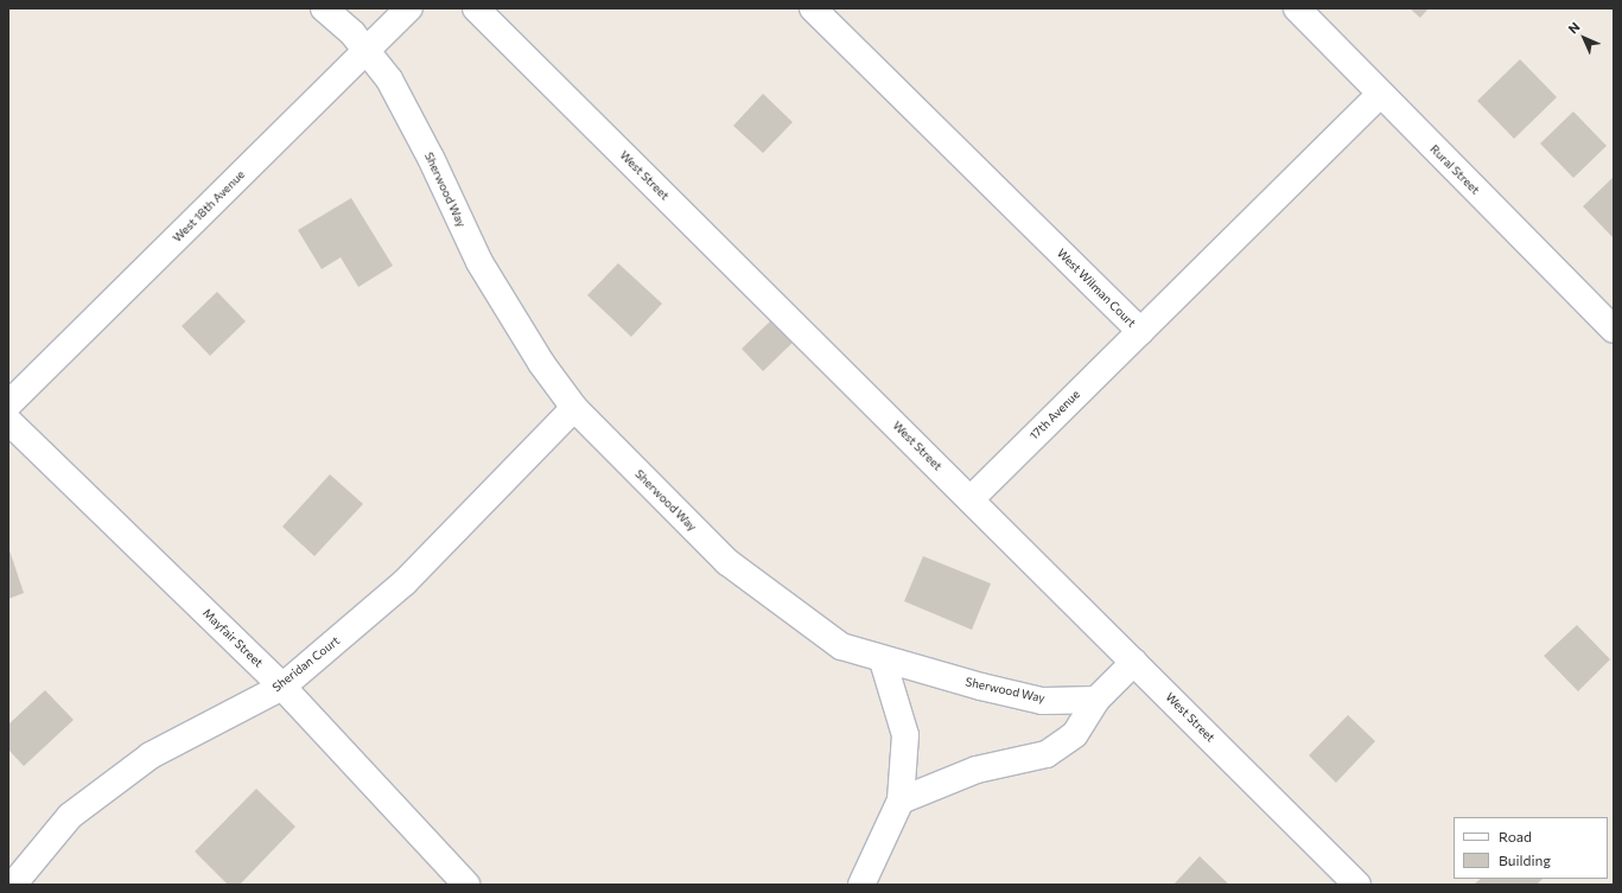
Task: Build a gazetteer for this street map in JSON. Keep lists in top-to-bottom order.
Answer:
{
  "streets": {
    "street": [
      "Rural Street",
      "West Street",
      "Sherwood Way",
      "West 18th Avenue",
      "West Wilman Court",
      "17th Avenue",
      "Mayfair Street",
      "Sheridan Court"
    ]
  },
  "crossings": [
    ["Rural Street", "West Wilman Court"],
    ["West Street", "17th Avenue"],
    ["Sherwood Way", "West 18th Avenue"],
    ["Sherwood Way", "Sheridan Court"],
    ["West Wilman Court", "17th Avenue"],
    ["Mayfair Street", "Sheridan Court"]
  ],
  "legend": ["Road", "Building"],
  "north": "top left"
}
